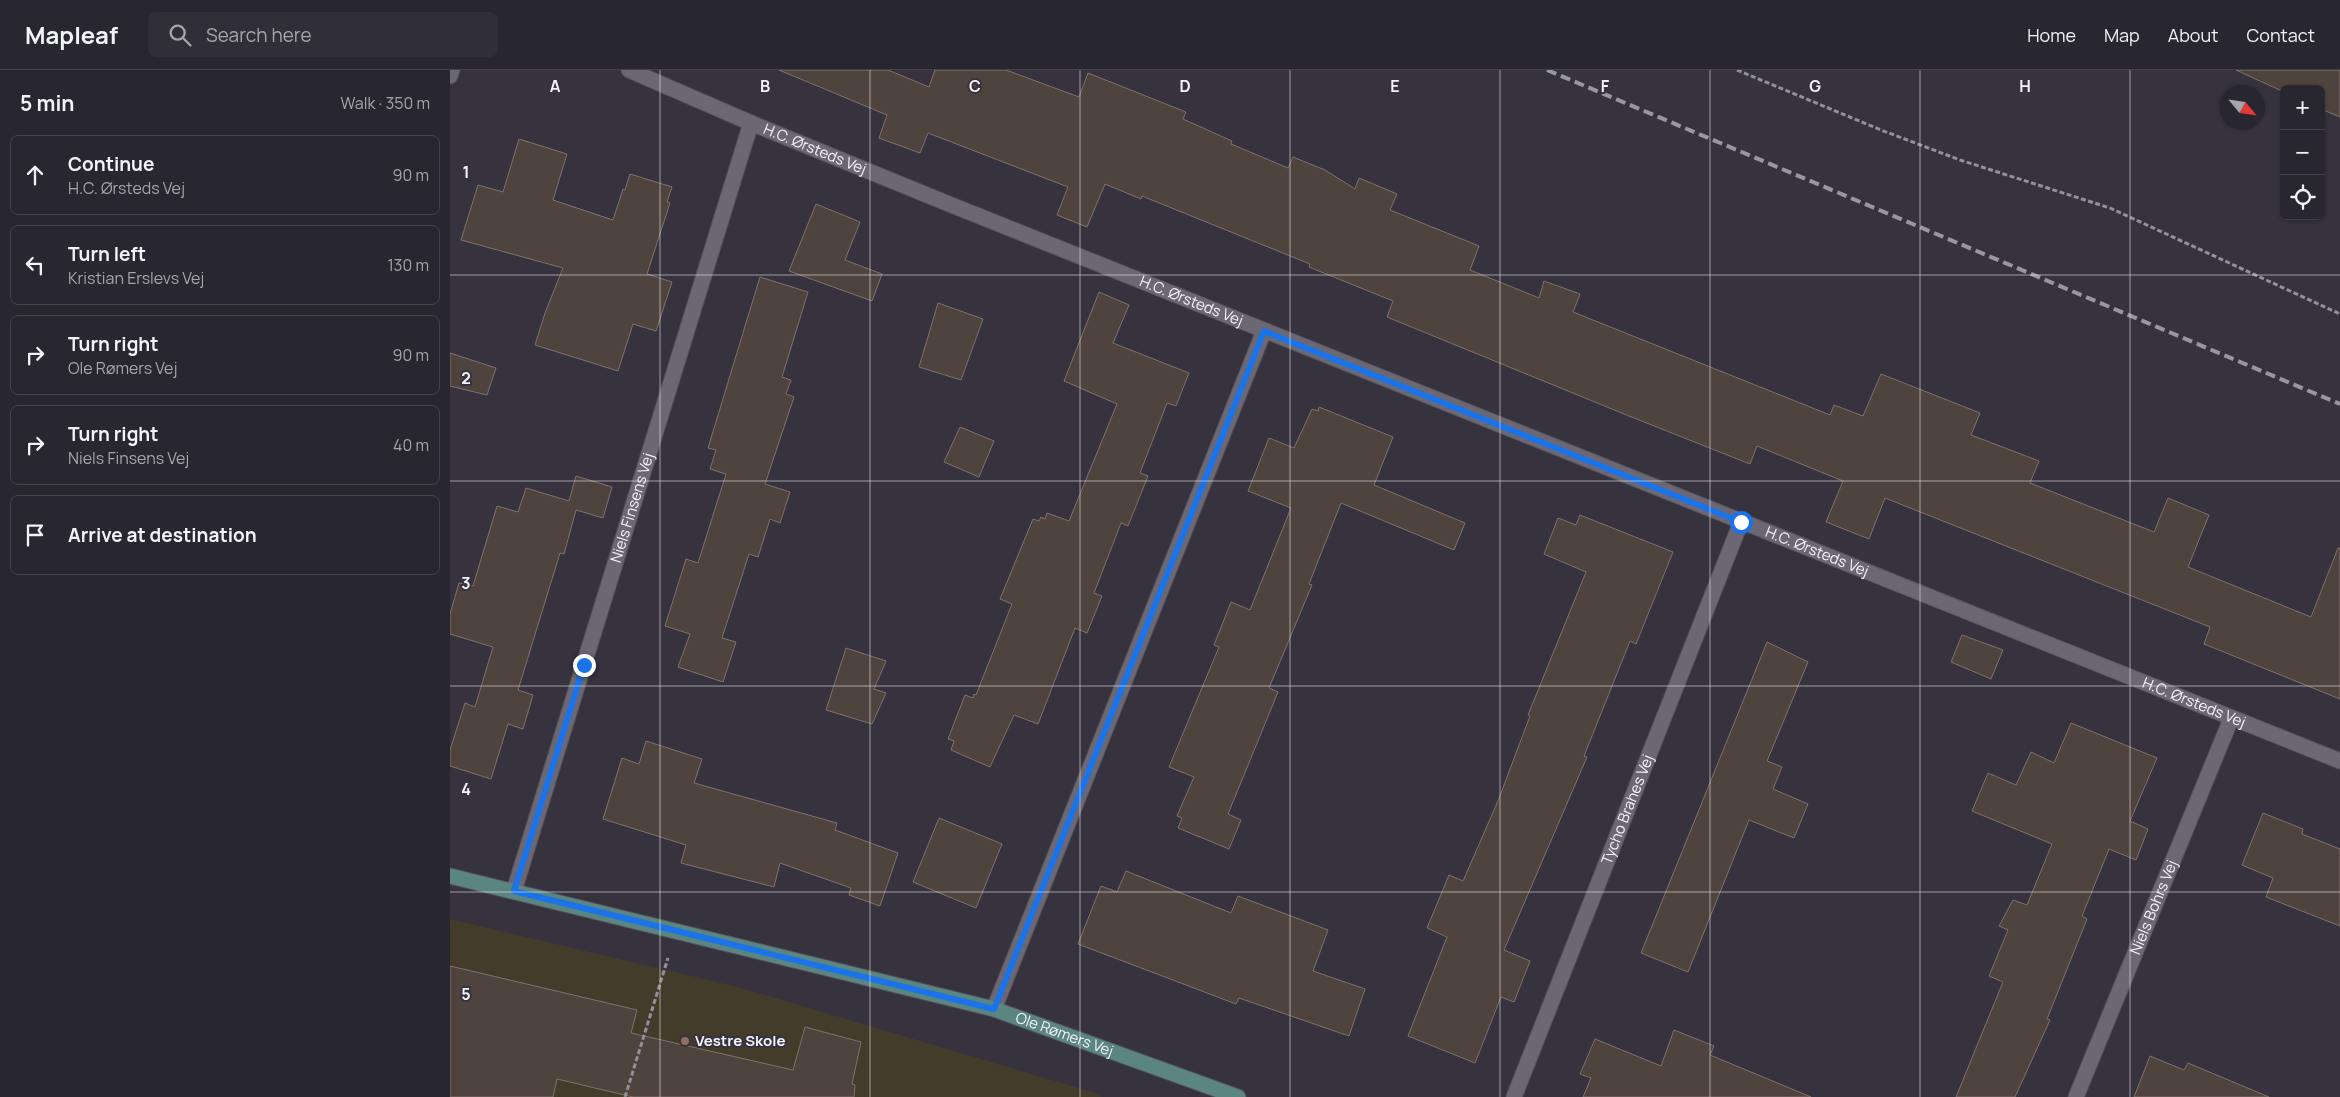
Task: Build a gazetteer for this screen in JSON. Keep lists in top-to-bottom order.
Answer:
{
  "streets": {
    "street": [
      "H.C. Ørsteds Vej",
      "Niels Finsens Vej",
      "Tycho Brahes Vej",
      "Niels Bohrs Vej",
      "Ole Rømers Vej"
    ]
  },
  "crossings": [
    ["H.C. Ørsteds Vej", "Niels Finsens Vej"],
    ["H.C. Ørsteds Vej", "Tycho Brahes Vej"],
    ["H.C. Ørsteds Vej", "Niels Bohrs Vej"],
    ["Niels Finsens Vej", "Ole Rømers Vej"]
  ],
  "places": ["Vestre Skole"],
  "north": "bottom right",
  "page": {
    "header": "Mapleaf",
    "search": "Search here",
    "nav": [
      "Home",
      "Map",
      "About",
      "Contact"
    ],
    "heading": ["5 min", "Walk · 350 m"],
    "map_buttons": ["+", "−"],
    "list": [
      ["Continue", "H.C. Ørsteds Vej", "90 m"],
      ["Turn left", "Kristian Erslevs Vej", "130 m"],
      ["Turn right", "Ole Rømers Vej", "90 m"],
      ["Turn right", "Niels Finsens Vej", "40 m"],
      "Arrive at destination"
    ]
  },
  "grid": {
    "columns": [
      "A",
      "B",
      "C",
      "D",
      "E",
      "F",
      "G",
      "H"
    ],
    "rows": [
      "1",
      "2",
      "3",
      "4",
      "5"
    ]
  }
}
